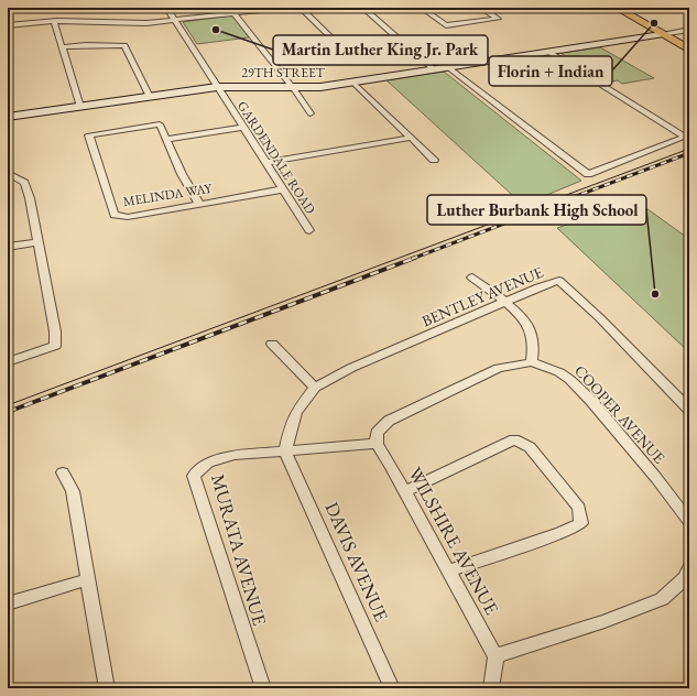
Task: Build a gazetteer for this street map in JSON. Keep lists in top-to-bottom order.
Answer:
{
  "streets": {
    "street": [
      "29TH STREET",
      "GARDENDALE ROAD",
      "MELINDA WAY",
      "BENTLEY AVENUE",
      "COOPER AVENUE",
      "WILSHIRE AVENUE",
      "MURATA AVENUE",
      "DAVIS AVENUE"
    ]
  },
  "crossings": [
    ["29TH STREET", "GARDENDALE ROAD"],
    ["GARDENDALE ROAD", "MELINDA WAY"],
    ["BENTLEY AVENUE", "MURATA AVENUE"],
    ["BENTLEY AVENUE", "DAVIS AVENUE"],
    ["WILSHIRE AVENUE", "MURATA AVENUE"],
    ["MURATA AVENUE", "DAVIS AVENUE"]
  ],
  "places": ["Florin + Indian", "Martin Luther King Jr. Park", "Luther Burbank High School"]
}
